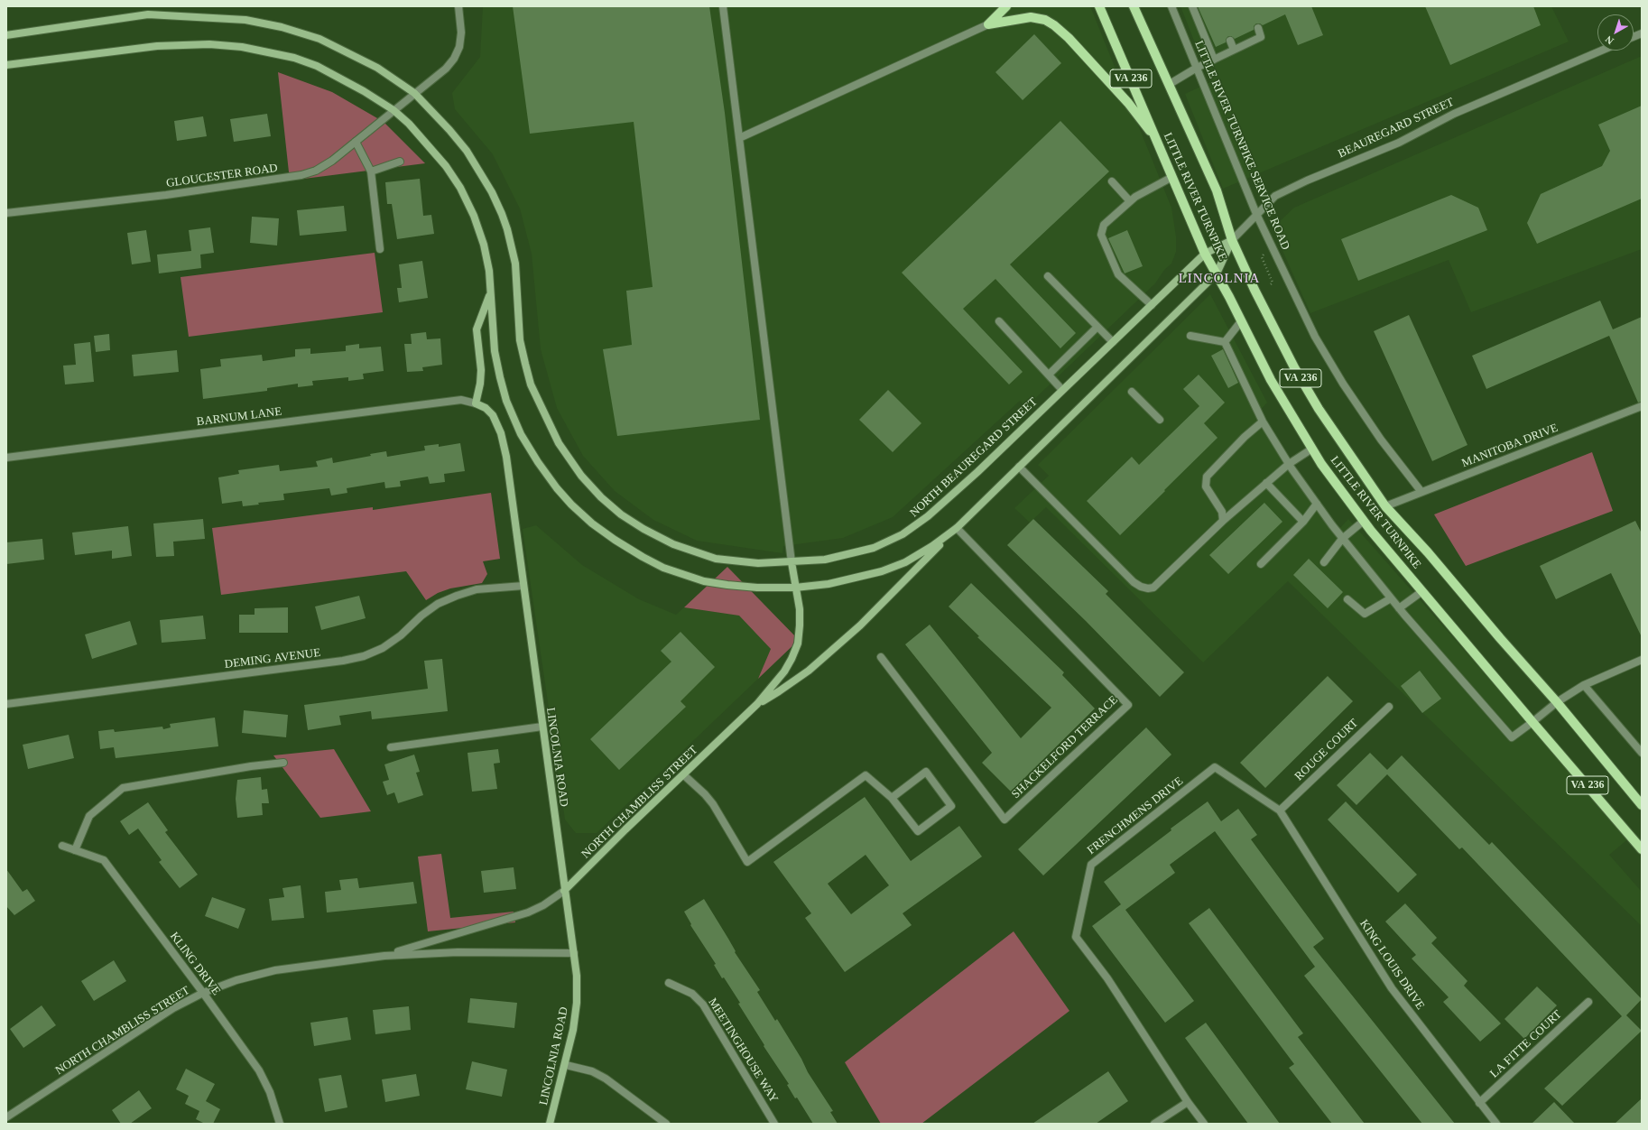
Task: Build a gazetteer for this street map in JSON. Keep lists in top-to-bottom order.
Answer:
{
  "streets": {
    "main road": [
      "VA 236",
      "BEAUREGARD STREET",
      "LITTLE RIVER TURNPIKE",
      "NORTH BEAUREGARD STREET",
      "LINCOLNIA ROAD",
      "NORTH CHAMBLISS STREET"
    ],
    "street": [
      "LITTLE RIVER TURNPIKE SERVICE ROAD",
      "GLOUCESTER ROAD",
      "BARNUM LANE",
      "MANITOBA DRIVE",
      "DEMING AVENUE",
      "SHACKELFORD TERRACE",
      "ROUGE COURT",
      "FRENCHMENS DRIVE",
      "KLING DRIVE",
      "KING LOUIS DRIVE",
      "LA FITTE COURT",
      "MEETINGHOUSE WAY"
    ]
  },
  "crossings": [
    ["BEAUREGARD STREET", "LITTLE RIVER TURNPIKE SERVICE ROAD"],
    ["BEAUREGARD STREET", "LITTLE RIVER TURNPIKE"],
    ["BEAUREGARD STREET", "NORTH BEAUREGARD STREET"],
    ["LITTLE RIVER TURNPIKE SERVICE ROAD", "MANITOBA DRIVE"],
    ["GLOUCESTER ROAD", "NORTH BEAUREGARD STREET"],
    ["LITTLE RIVER TURNPIKE", "MANITOBA DRIVE"],
    ["LITTLE RIVER TURNPIKE", "NORTH BEAUREGARD STREET"],
    ["BARNUM LANE", "LINCOLNIA ROAD"],
    ["NORTH BEAUREGARD STREET", "NORTH CHAMBLISS STREET"],
    ["DEMING AVENUE", "LINCOLNIA ROAD"],
    ["ROUGE COURT", "FRENCHMENS DRIVE"],
    ["ROUGE COURT", "KING LOUIS DRIVE"],
    ["LINCOLNIA ROAD", "NORTH CHAMBLISS STREET"],
    ["NORTH CHAMBLISS STREET", "KLING DRIVE"],
    ["FRENCHMENS DRIVE", "KING LOUIS DRIVE"],
    ["KING LOUIS DRIVE", "LA FITTE COURT"]
  ],
  "districts": ["LINCOLNIA"],
  "north": "bottom left"
}
